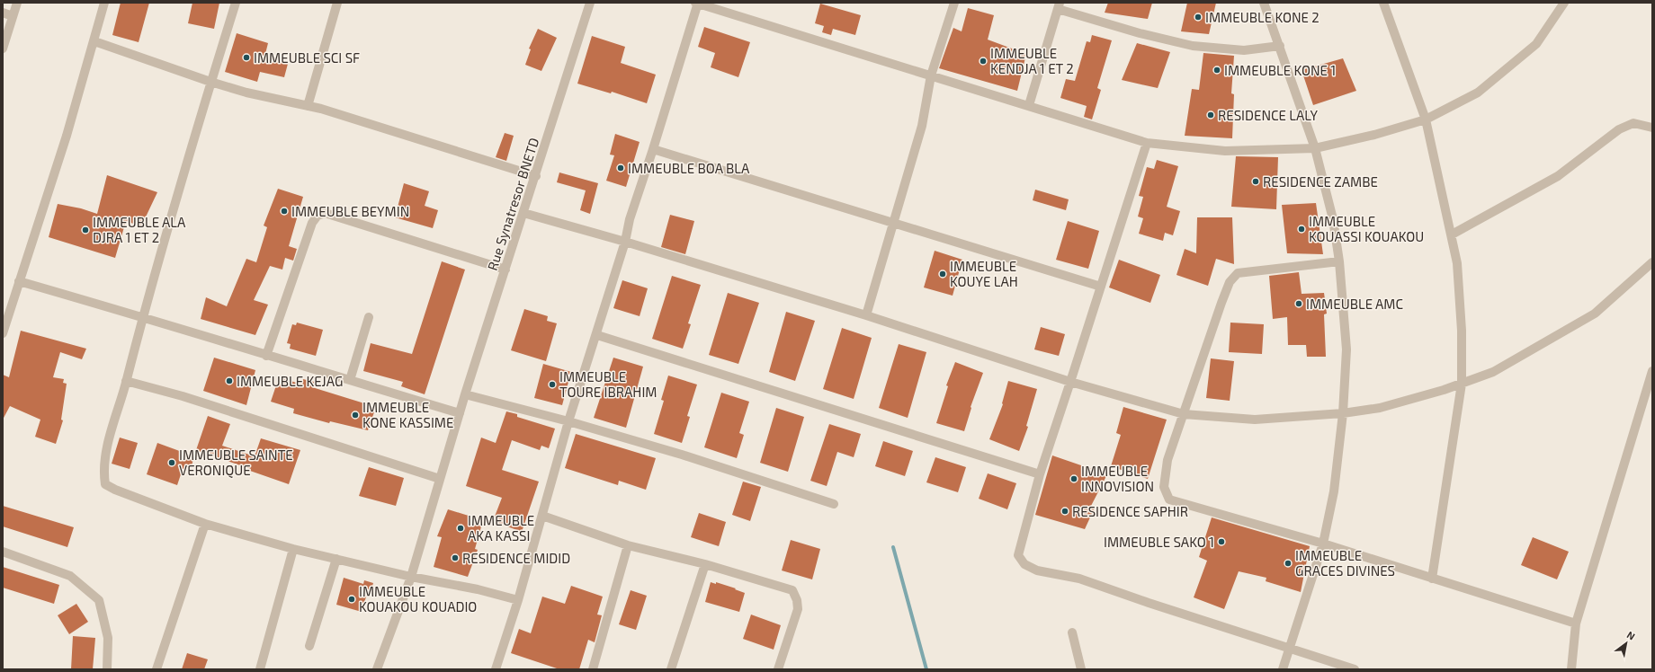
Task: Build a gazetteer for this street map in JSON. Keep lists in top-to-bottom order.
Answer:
{
  "streets": {
    "street": ["Rue Synatresor BNETD"]
  },
  "places": [
    "IMMEUBLE KONE 2",
    "IMMEUBLE SCI SF",
    "IMMEUBLE KENDJA 1 ET 2",
    "IMMEUBLE KONE 1",
    "RESIDENCE LALY",
    "IMMEUBLE BOA BLA",
    "RESIDENCE ZAMBE",
    "IMMEUBLE BEYMIN",
    "IMMEUBLE KOUASSI KOUAKOU",
    "IMMEUBLE ALA DJRA 1 ET 2",
    "IMMEUBLE KOUYE LAH",
    "IMMEUBLE AMC",
    "IMMEUBLE KEJAG",
    "IMMEUBLE TOURE IBRAHIM",
    "IMMEUBLE KONE KASSIME",
    "IMMEUBLE SAINTE VERONIQUE",
    "IMMEUBLE INNOVISION",
    "RESIDENCE SAPHIR",
    "IMMEUBLE AKA KASSI",
    "IMMEUBLE SAKO 1",
    "RESIDENCE MIDID",
    "IMMEUBLE GRACES DIVINES",
    "IMMEUBLE KOUAKOU KOUADIO"
  ],
  "north": "top right"
}
